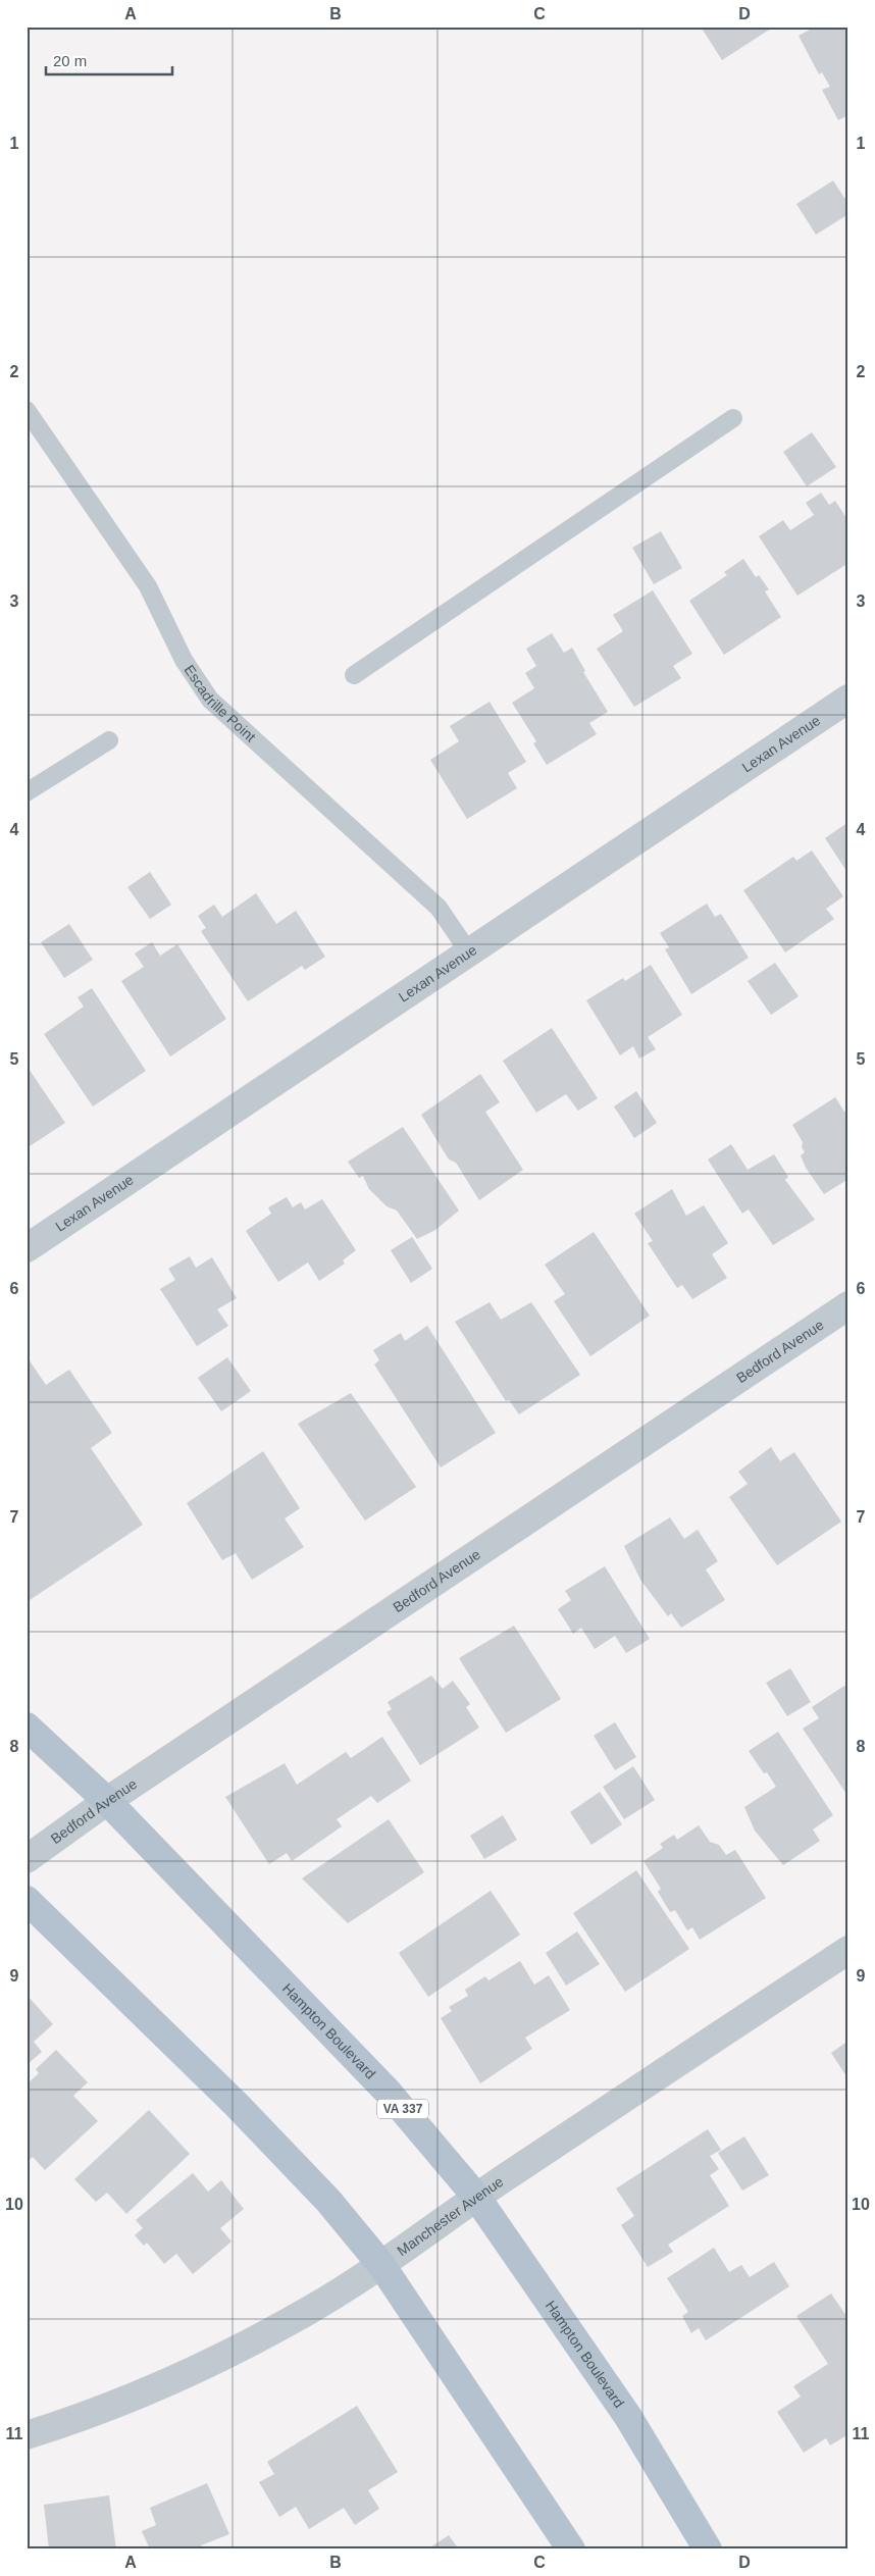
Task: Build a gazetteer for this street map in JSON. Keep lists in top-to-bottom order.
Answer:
{
  "streets": {
    "main road": ["Hampton Boulevard", "VA 337"],
    "street": ["Lexan Avenue", "Bedford Avenue", "Manchester Avenue"],
    "lane": ["Escadrille Point"]
  },
  "crossings": [
    ["Escadrille Point", "Lexan Avenue"],
    ["Bedford Avenue", "Hampton Boulevard"],
    ["Hampton Boulevard", "Manchester Avenue"]
  ],
  "scale_bar": "20 m",
  "grid": {
    "columns": [
      "A",
      "B",
      "C",
      "D"
    ],
    "rows": [
      "1",
      "2",
      "3",
      "4",
      "5",
      "6",
      "7",
      "8",
      "9",
      "10",
      "11"
    ]
  }
}
